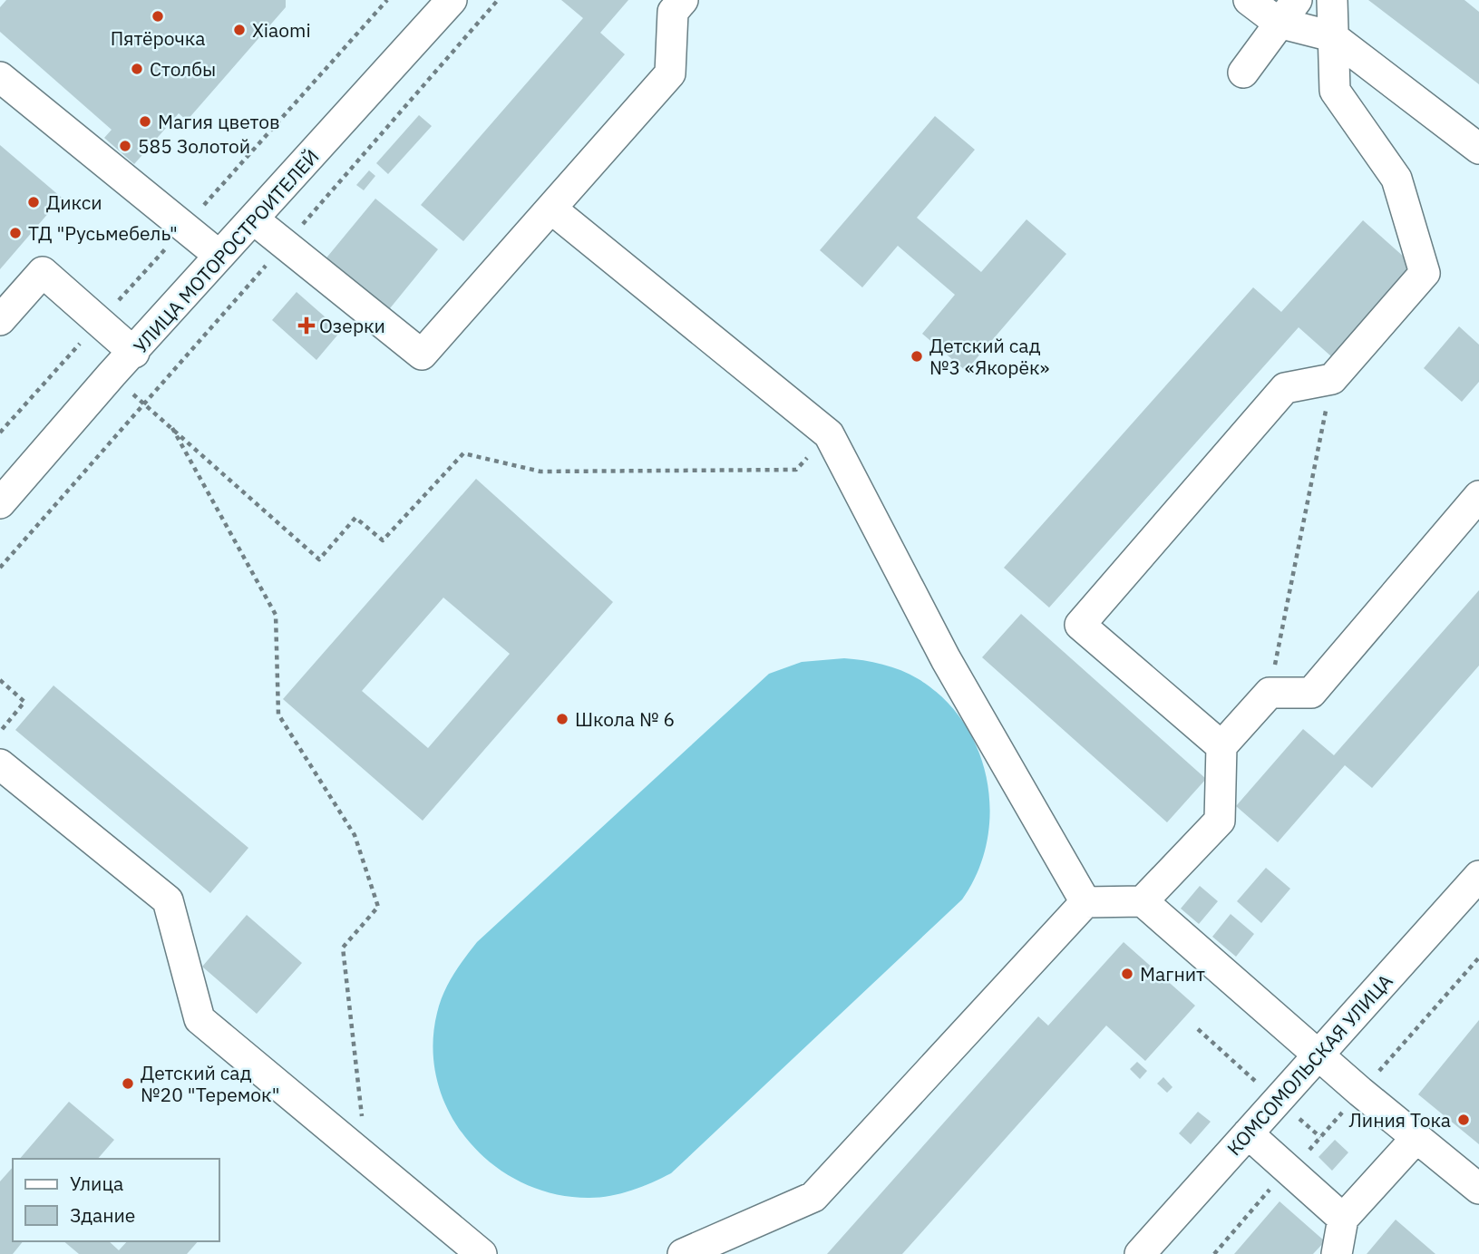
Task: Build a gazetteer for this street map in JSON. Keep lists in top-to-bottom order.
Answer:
{
  "streets": {
    "street": ["УЛИЦА МОТОРОСТРОИТЕЛЕЙ", "КОМСОМОЛЬСКАЯ УЛИЦА"]
  },
  "places": {
    "other": [
      "Пятёрочка",
      "Xiaomi",
      "Столбы",
      "Магия цветов",
      "585 Золотой",
      "Дикси",
      "ТД \"Русьмебель\"",
      "Детский сад №3 «Якорёк»",
      "Школа № 6",
      "Магнит",
      "Детский сад №20 \"Теремок\"",
      "Линия Тока"
    ],
    "health": ["Озерки"]
  },
  "legend": ["Улица", "Здание"]
}
